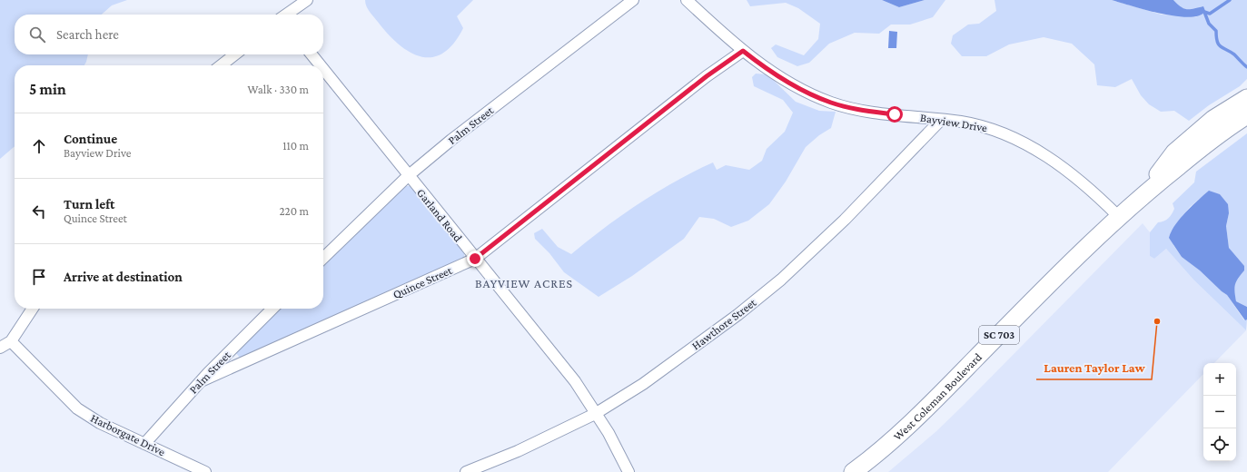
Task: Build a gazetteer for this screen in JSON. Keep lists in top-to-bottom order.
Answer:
{
  "streets": {
    "main road": ["SC 703", "West Coleman Boulevard"],
    "street": [
      "Bayview Drive",
      "Palm Street",
      "Garland Road",
      "Quince Street",
      "Hawthore Street",
      "Harborgate Drive"
    ]
  },
  "crossings": [
    ["Bayview Drive", "Quince Street"],
    ["Bayview Drive", "Hawthore Street"],
    ["Bayview Drive", "West Coleman Boulevard"],
    ["Palm Street", "Garland Road"],
    ["Palm Street", "Quince Street"],
    ["Palm Street", "Harborgate Drive"],
    ["Garland Road", "Quince Street"],
    ["Garland Road", "Hawthore Street"]
  ],
  "districts": ["BAYVIEW ACRES"],
  "places": ["Lauren Taylor Law"],
  "page": {
    "search": "Search here",
    "heading": ["5 min", "Walk · 330 m"],
    "list": [
      ["Continue", "Bayview Drive", "110 m"],
      ["Turn left", "Quince Street", "220 m"],
      "Arrive at destination"
    ],
    "map_buttons": ["+", "−"]
  }
}
